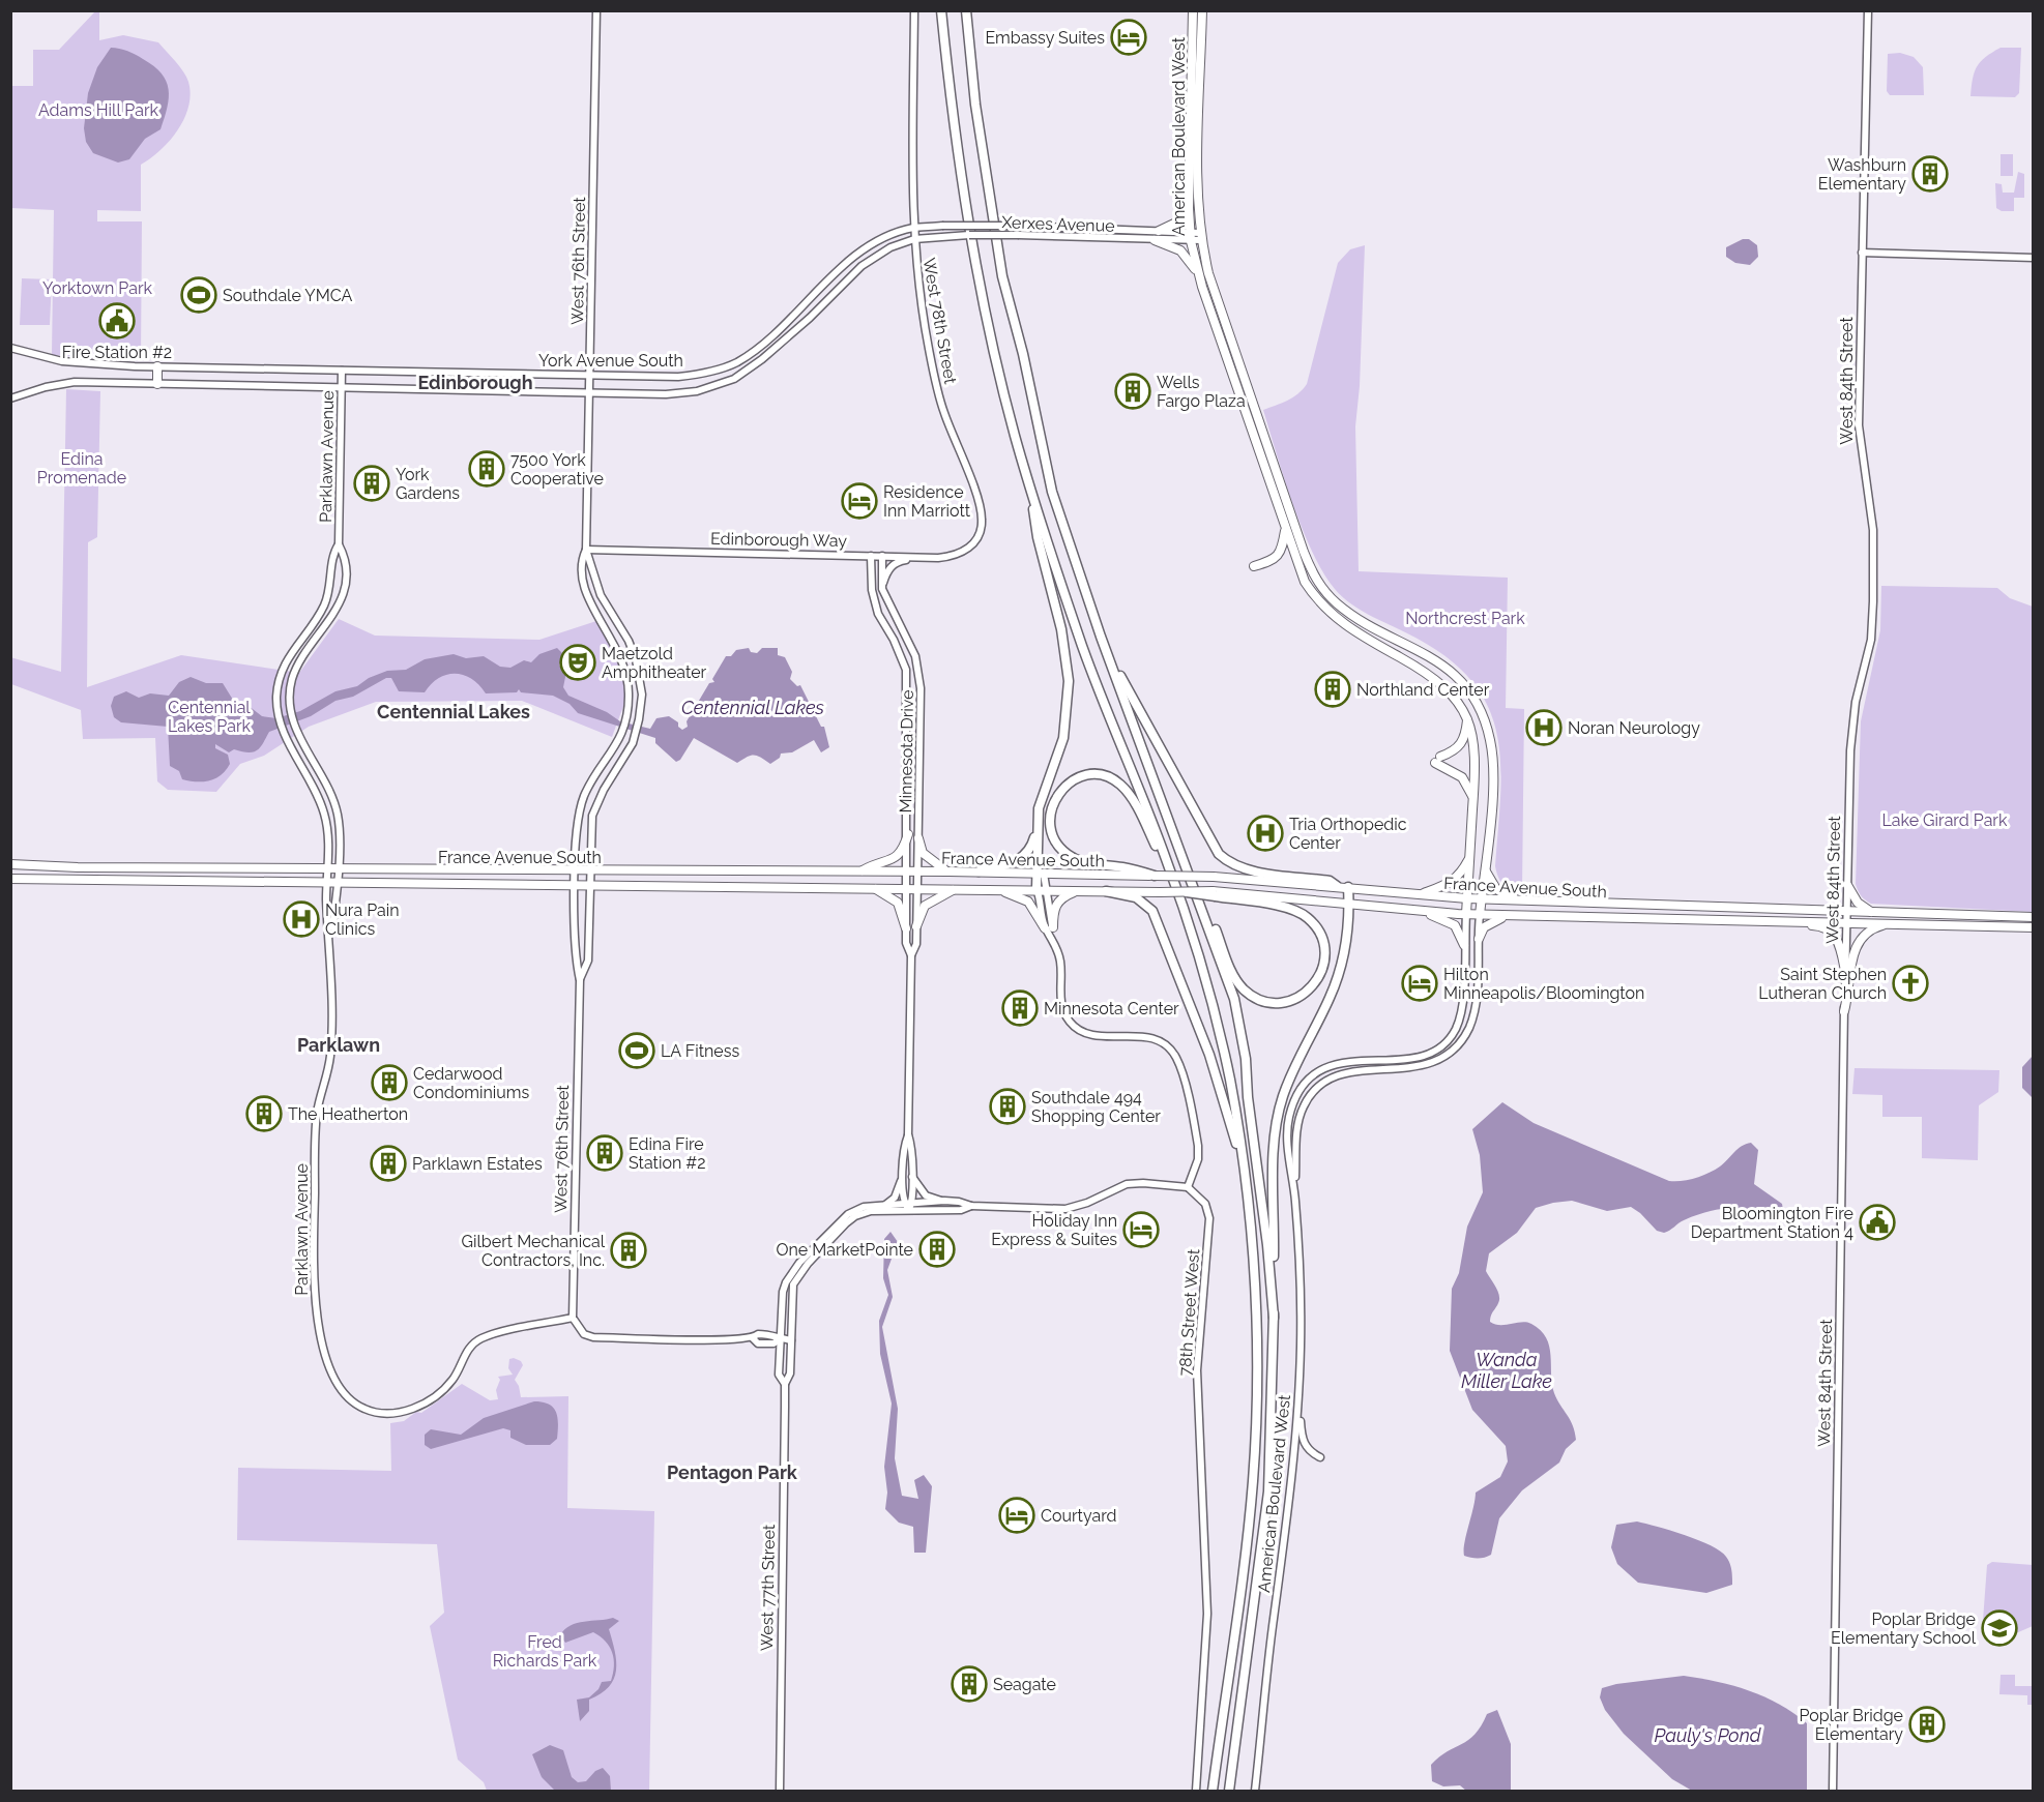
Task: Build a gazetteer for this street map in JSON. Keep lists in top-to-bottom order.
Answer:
{
  "streets": {
    "main road": ["American Boulevard West", "France Avenue South"],
    "street": [
      "Xerxes Avenue",
      "West 76th Street",
      "West 78th Street",
      "York Avenue South",
      "West 84th Street",
      "Parklawn Avenue",
      "Edinborough Way",
      "Minnesota Drive",
      "78th Street West",
      "West 77th Street"
    ]
  },
  "crossings": [
    ["American Boulevard West", "Xerxes Avenue"],
    ["American Boulevard West", "York Avenue South"],
    ["American Boulevard West", "France Avenue South"],
    ["Xerxes Avenue", "West 78th Street"],
    ["Xerxes Avenue", "York Avenue South"],
    ["West 76th Street", "York Avenue South"],
    ["West 76th Street", "Parklawn Avenue"],
    ["West 76th Street", "Edinborough Way"],
    ["West 76th Street", "France Avenue South"],
    ["West 78th Street", "York Avenue South"],
    ["West 78th Street", "Edinborough Way"],
    ["York Avenue South", "Parklawn Avenue"],
    ["West 84th Street", "France Avenue South"],
    ["Parklawn Avenue", "France Avenue South"],
    ["Edinborough Way", "Minnesota Drive"],
    ["Minnesota Drive", "France Avenue South"],
    ["Minnesota Drive", "West 77th Street"]
  ],
  "districts": [
    "Edinborough",
    "Centennial Lakes",
    "Parklawn",
    "Pentagon Park"
  ],
  "water": ["Centennial Lakes", "Wanda Miller Lake", "Pauly's Pond"],
  "parks": [
    "Adams Hill Park",
    "Yorktown Park",
    "Edina Promenade",
    "Northcrest Park",
    "Centennial Lakes Park",
    "Lake Girard Park",
    "Fred Richards Park"
  ],
  "places": {
    "hotel": [
      "Embassy Suites",
      "Residence Inn Marriott",
      "Hilton Minneapolis/Bloomington",
      "Holiday Inn Express & Suites",
      "Courtyard"
    ],
    "building": [
      "Washburn Elementary",
      "Wells Fargo Plaza",
      "7500 York Cooperative",
      "York Gardens",
      "Northland Center",
      "Minnesota Center",
      "Cedarwood Condominiums",
      "Southdale 494 Shopping Center",
      "The Heatherton",
      "Edina Fire Station #2",
      "Parklawn Estates",
      "One MarketPointe",
      "Gilbert Mechanical Contractors, Inc.",
      "Seagate",
      "Poplar Bridge Elementary"
    ],
    "sports": ["Southdale YMCA", "LA Fitness"],
    "public building": ["Fire Station #2", "Bloomington Fire Department Station 4"],
    "theatre": ["Maetzold Amphitheater"],
    "hospital": ["Noran Neurology", "Tria Orthopedic Center", "Nura Pain Clinics"],
    "church": ["Saint Stephen Lutheran Church"],
    "school or university": ["Poplar Bridge Elementary School"]
  }
}
